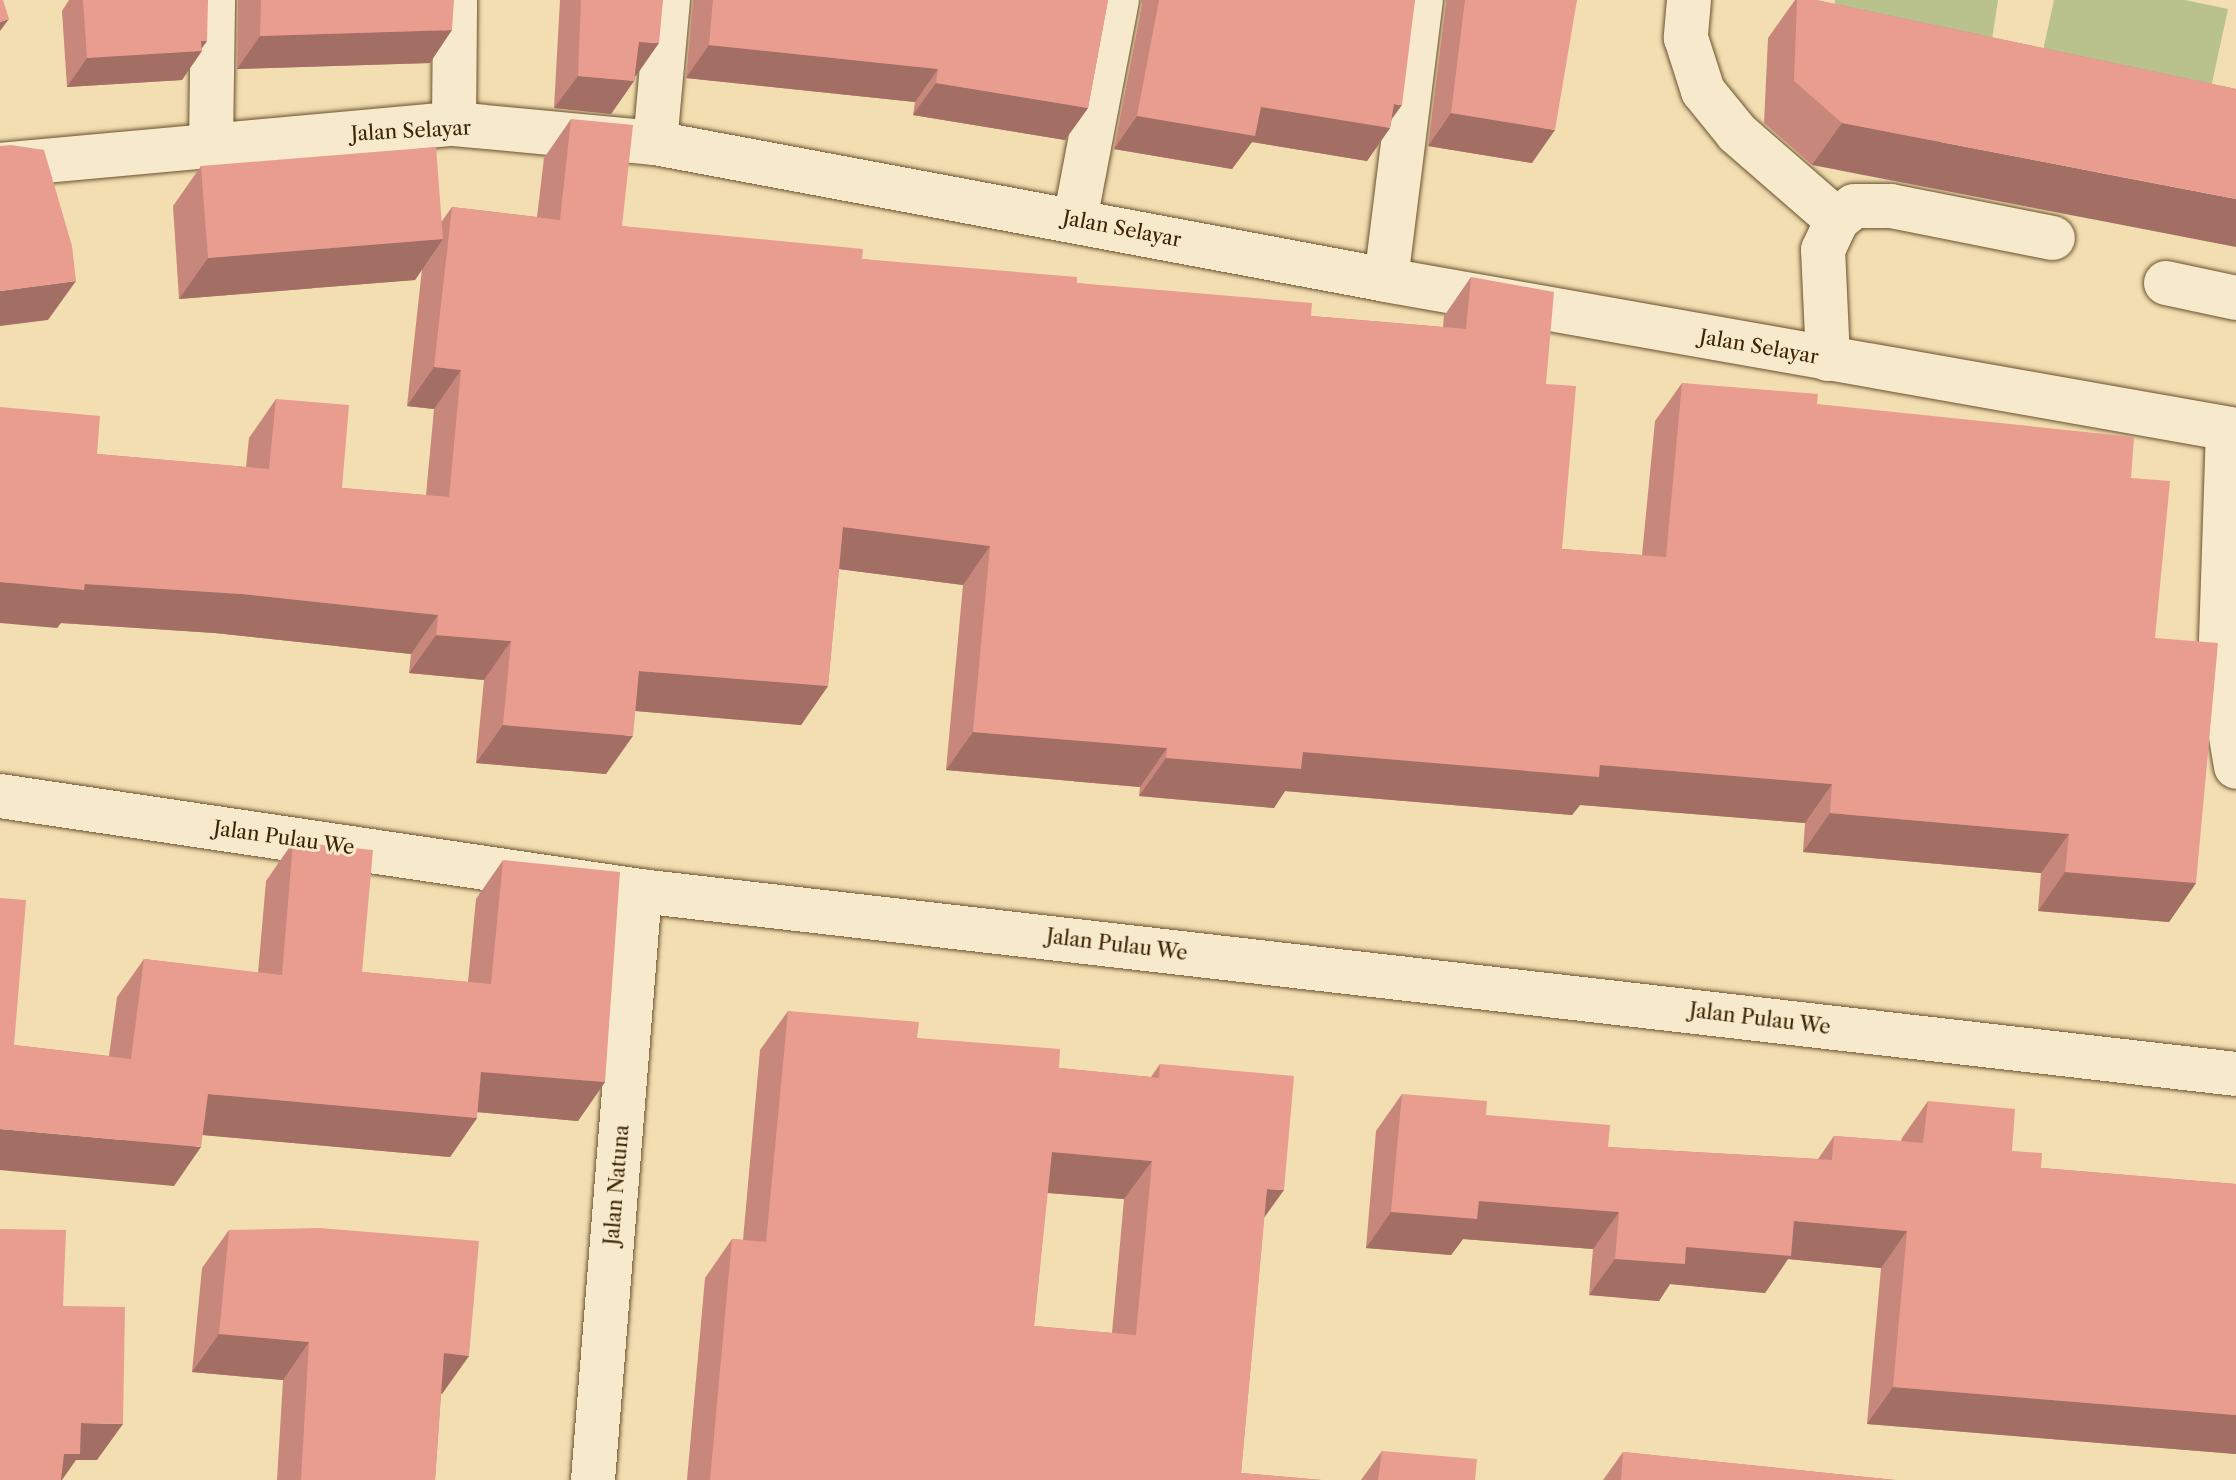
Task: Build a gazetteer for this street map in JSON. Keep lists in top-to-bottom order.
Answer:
{
  "streets": {
    "street": ["Jalan Selayar", "Jalan Pulau We", "Jalan Natuna"]
  },
  "crossings": [
    ["Jalan Pulau We", "Jalan Natuna"]
  ]
}
